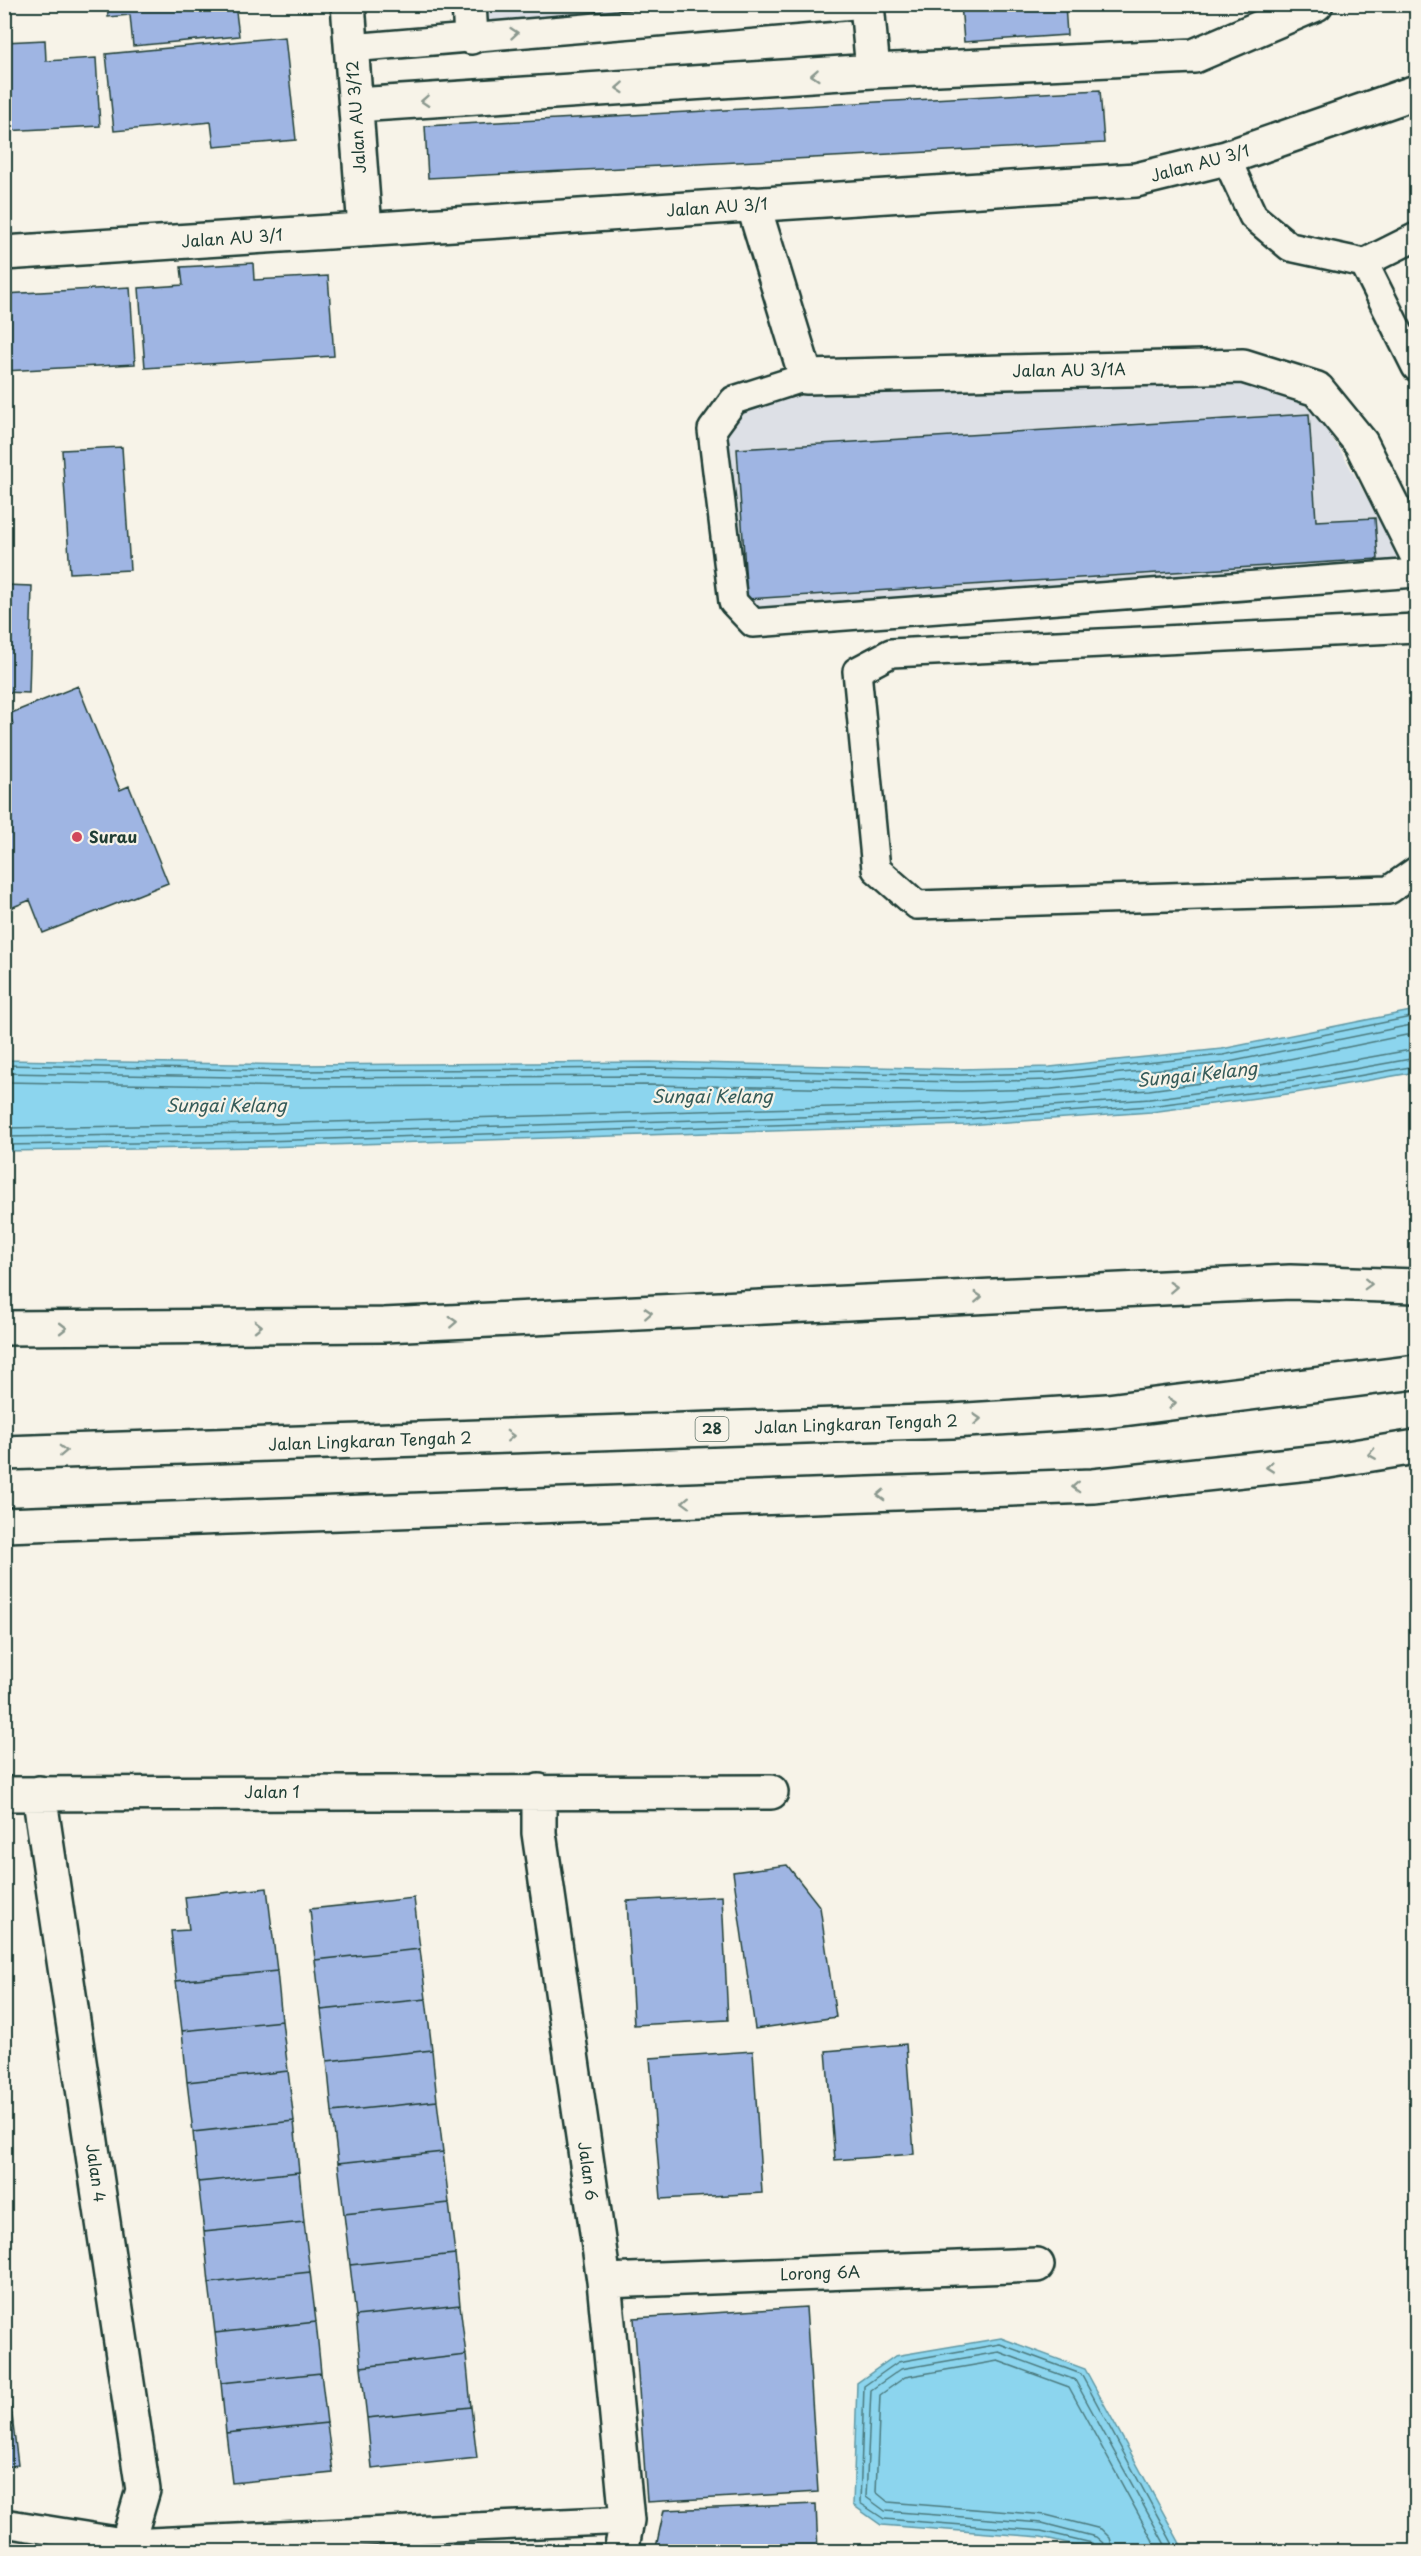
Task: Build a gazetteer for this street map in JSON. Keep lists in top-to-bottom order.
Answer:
{
  "streets": {
    "main road": [
      "Jalan AU 3/12",
      "Jalan AU 3/1",
      "Jalan AU 3/1A",
      "Jalan Lingkaran Tengah 2",
      "28",
      "Jalan 1",
      "Jalan 6",
      "Jalan 4",
      "Lorong 6A"
    ]
  },
  "crossings": [
    ["Jalan AU 3/12", "Jalan AU 3/1"],
    ["Jalan 1", "Jalan 6"],
    ["Jalan 1", "Jalan 4"],
    ["Jalan 6", "Lorong 6A"]
  ],
  "water": ["Sungai Kelang"],
  "places": ["Surau"]
}
